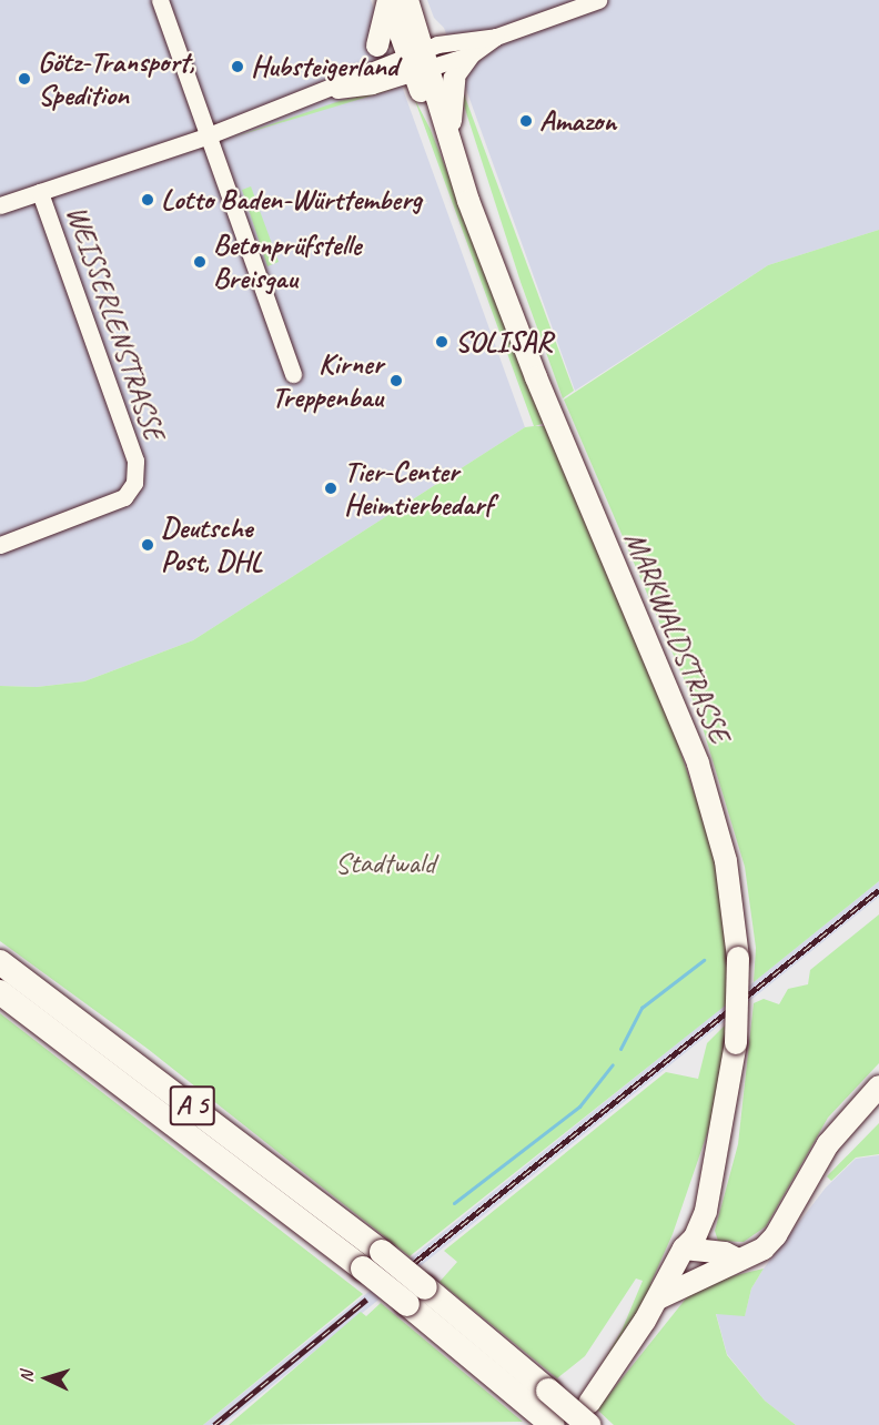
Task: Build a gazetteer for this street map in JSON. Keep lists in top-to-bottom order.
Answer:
{
  "streets": {
    "highway": ["A 5"],
    "main road": ["MARKWALDSTRASSE"],
    "street": ["WEISSERLENSTRASSE"]
  },
  "crossings": [
    ["WEISSERLENSTRASSE", "MARKWALDSTRASSE"],
    ["MARKWALDSTRASSE", "A 5"]
  ],
  "parks": ["Stadtwald"],
  "places": [
    "Hubsteigerland",
    "Götz-Transport, Spedition",
    "Amazon",
    "Lotto Baden-Württemberg",
    "Betonprüfstelle Breisgau",
    "SOLISAR",
    "Kirner Treppenbau",
    "Tier-Center Heimtierbedarf",
    "Deutsche Post, DHL"
  ],
  "north": "left"
}
